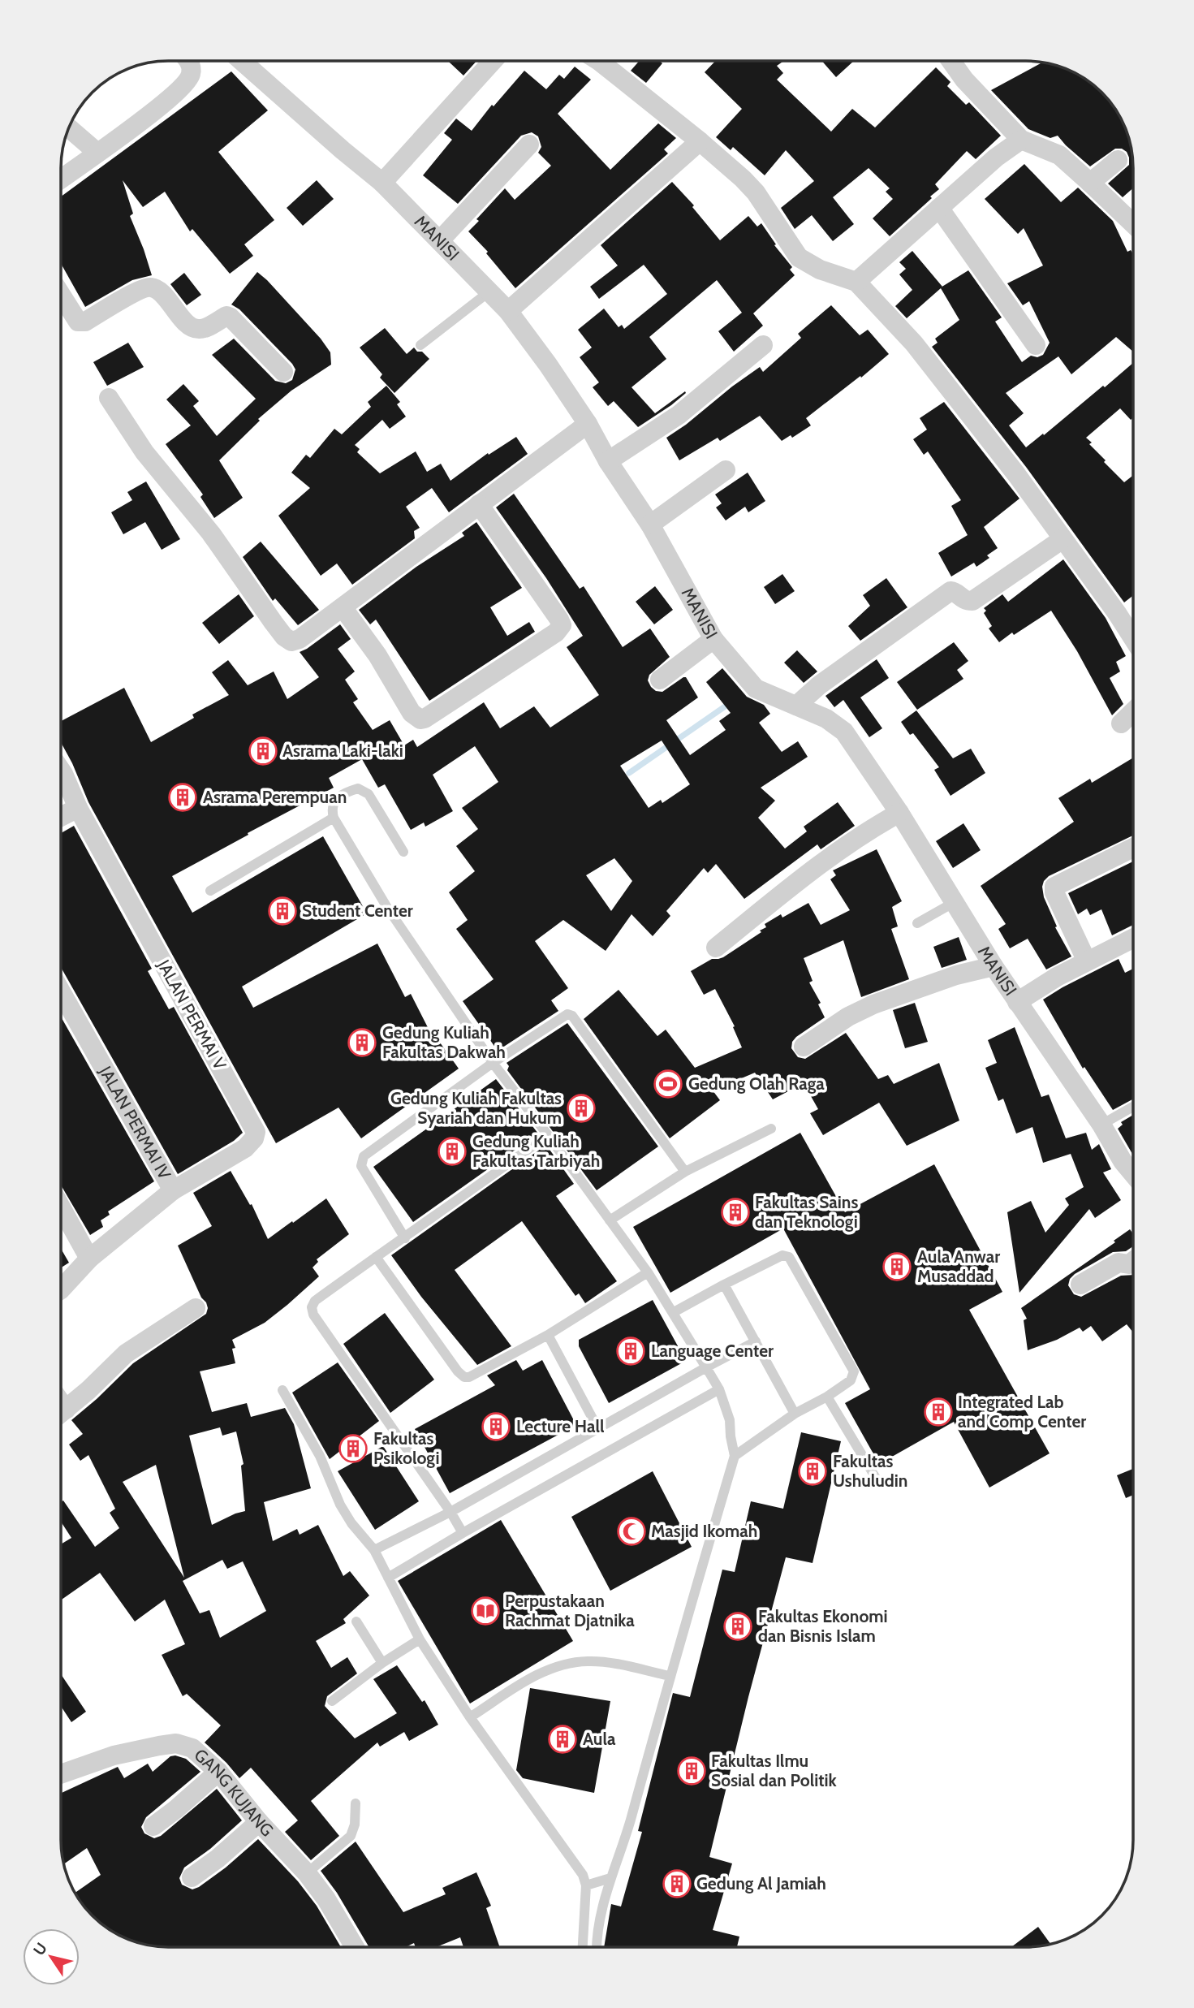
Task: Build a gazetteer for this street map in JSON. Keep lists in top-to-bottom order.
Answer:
{
  "streets": {
    "street": [
      "MANISI",
      "JALAN PERMAI V",
      "JALAN PERMAI IV",
      "GANG KUJANG"
    ]
  },
  "crossings": [
    ["JALAN PERMAI V", "JALAN PERMAI IV"]
  ],
  "places": {
    "building": [
      "Asrama Laki-laki",
      "Asrama Perempuan",
      "Student Center",
      "Gedung Kuliah Fakultas Dakwah",
      "Gedung Kuliah Fakultas Syariah dan Hukum",
      "Gedung Kuliah Fakultas Tarbiyah",
      "Fakultas Sains dan Teknologi",
      "Aula Anwar Musaddad",
      "Language Center",
      "Integrated Lab and Comp Center",
      "Lecture Hall",
      "Fakultas Psikologi",
      "Fakultas Ushuludin",
      "Fakultas Ekonomi dan Bisnis Islam",
      "Aula",
      "Fakultas Ilmu Sosial dan Politik",
      "Gedung Al Jamiah"
    ],
    "sports": ["Gedung Olah Raga"],
    "mosque": ["Masjid Ikomah"],
    "library": ["Perpustakaan Rachmat Djatnika"]
  },
  "north": "top left"
}
